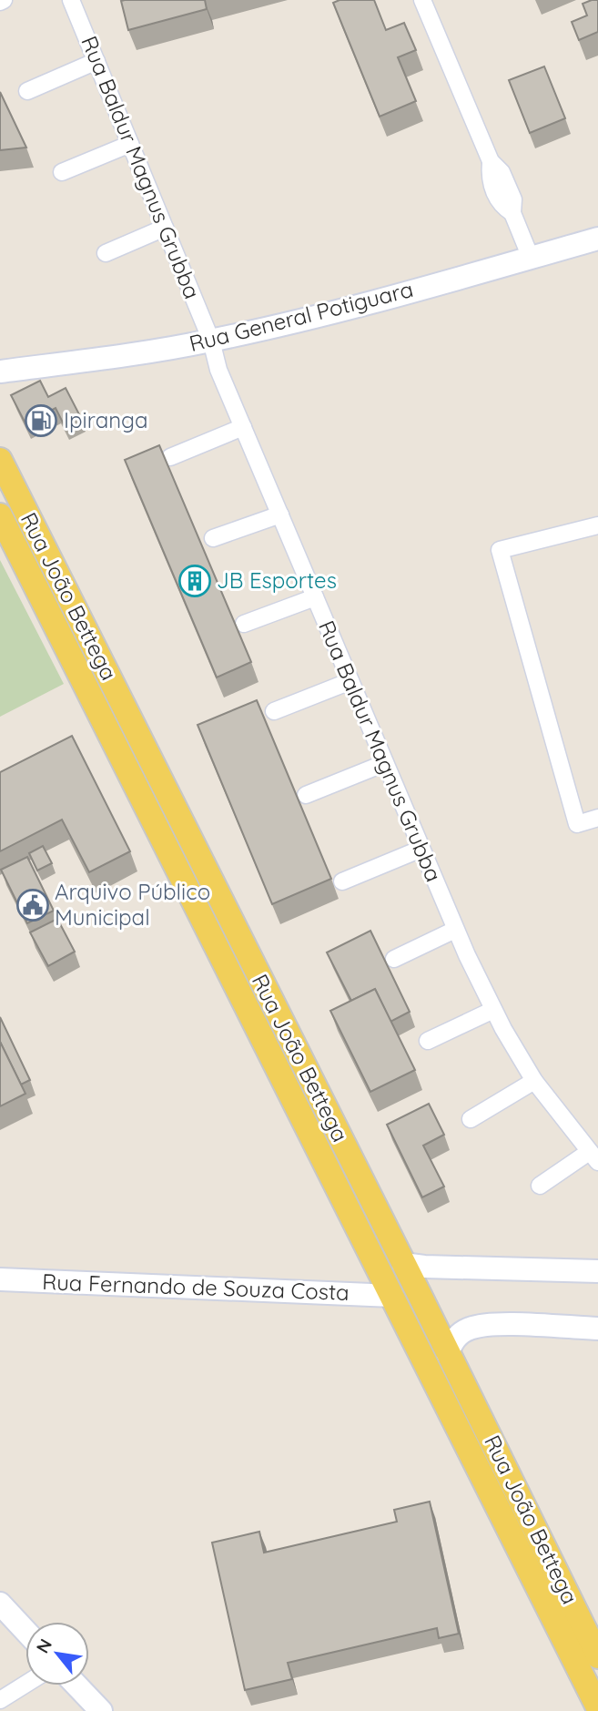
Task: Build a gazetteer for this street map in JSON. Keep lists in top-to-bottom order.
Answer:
{
  "streets": {
    "main road": ["Rua General Potiguara", "Rua João Bettega", "Rua Fernando de Souza Costa"],
    "street": ["Rua Baldur Magnus Grubba"]
  },
  "crossings": [
    ["Rua Baldur Magnus Grubba", "Rua General Potiguara"],
    ["Rua João Bettega", "Rua Fernando de Souza Costa"]
  ],
  "places": {
    "fuel station": ["Ipiranga"],
    "building": ["JB Esportes"],
    "public building": ["Arquivo Público Municipal"]
  },
  "north": "top left"
}
